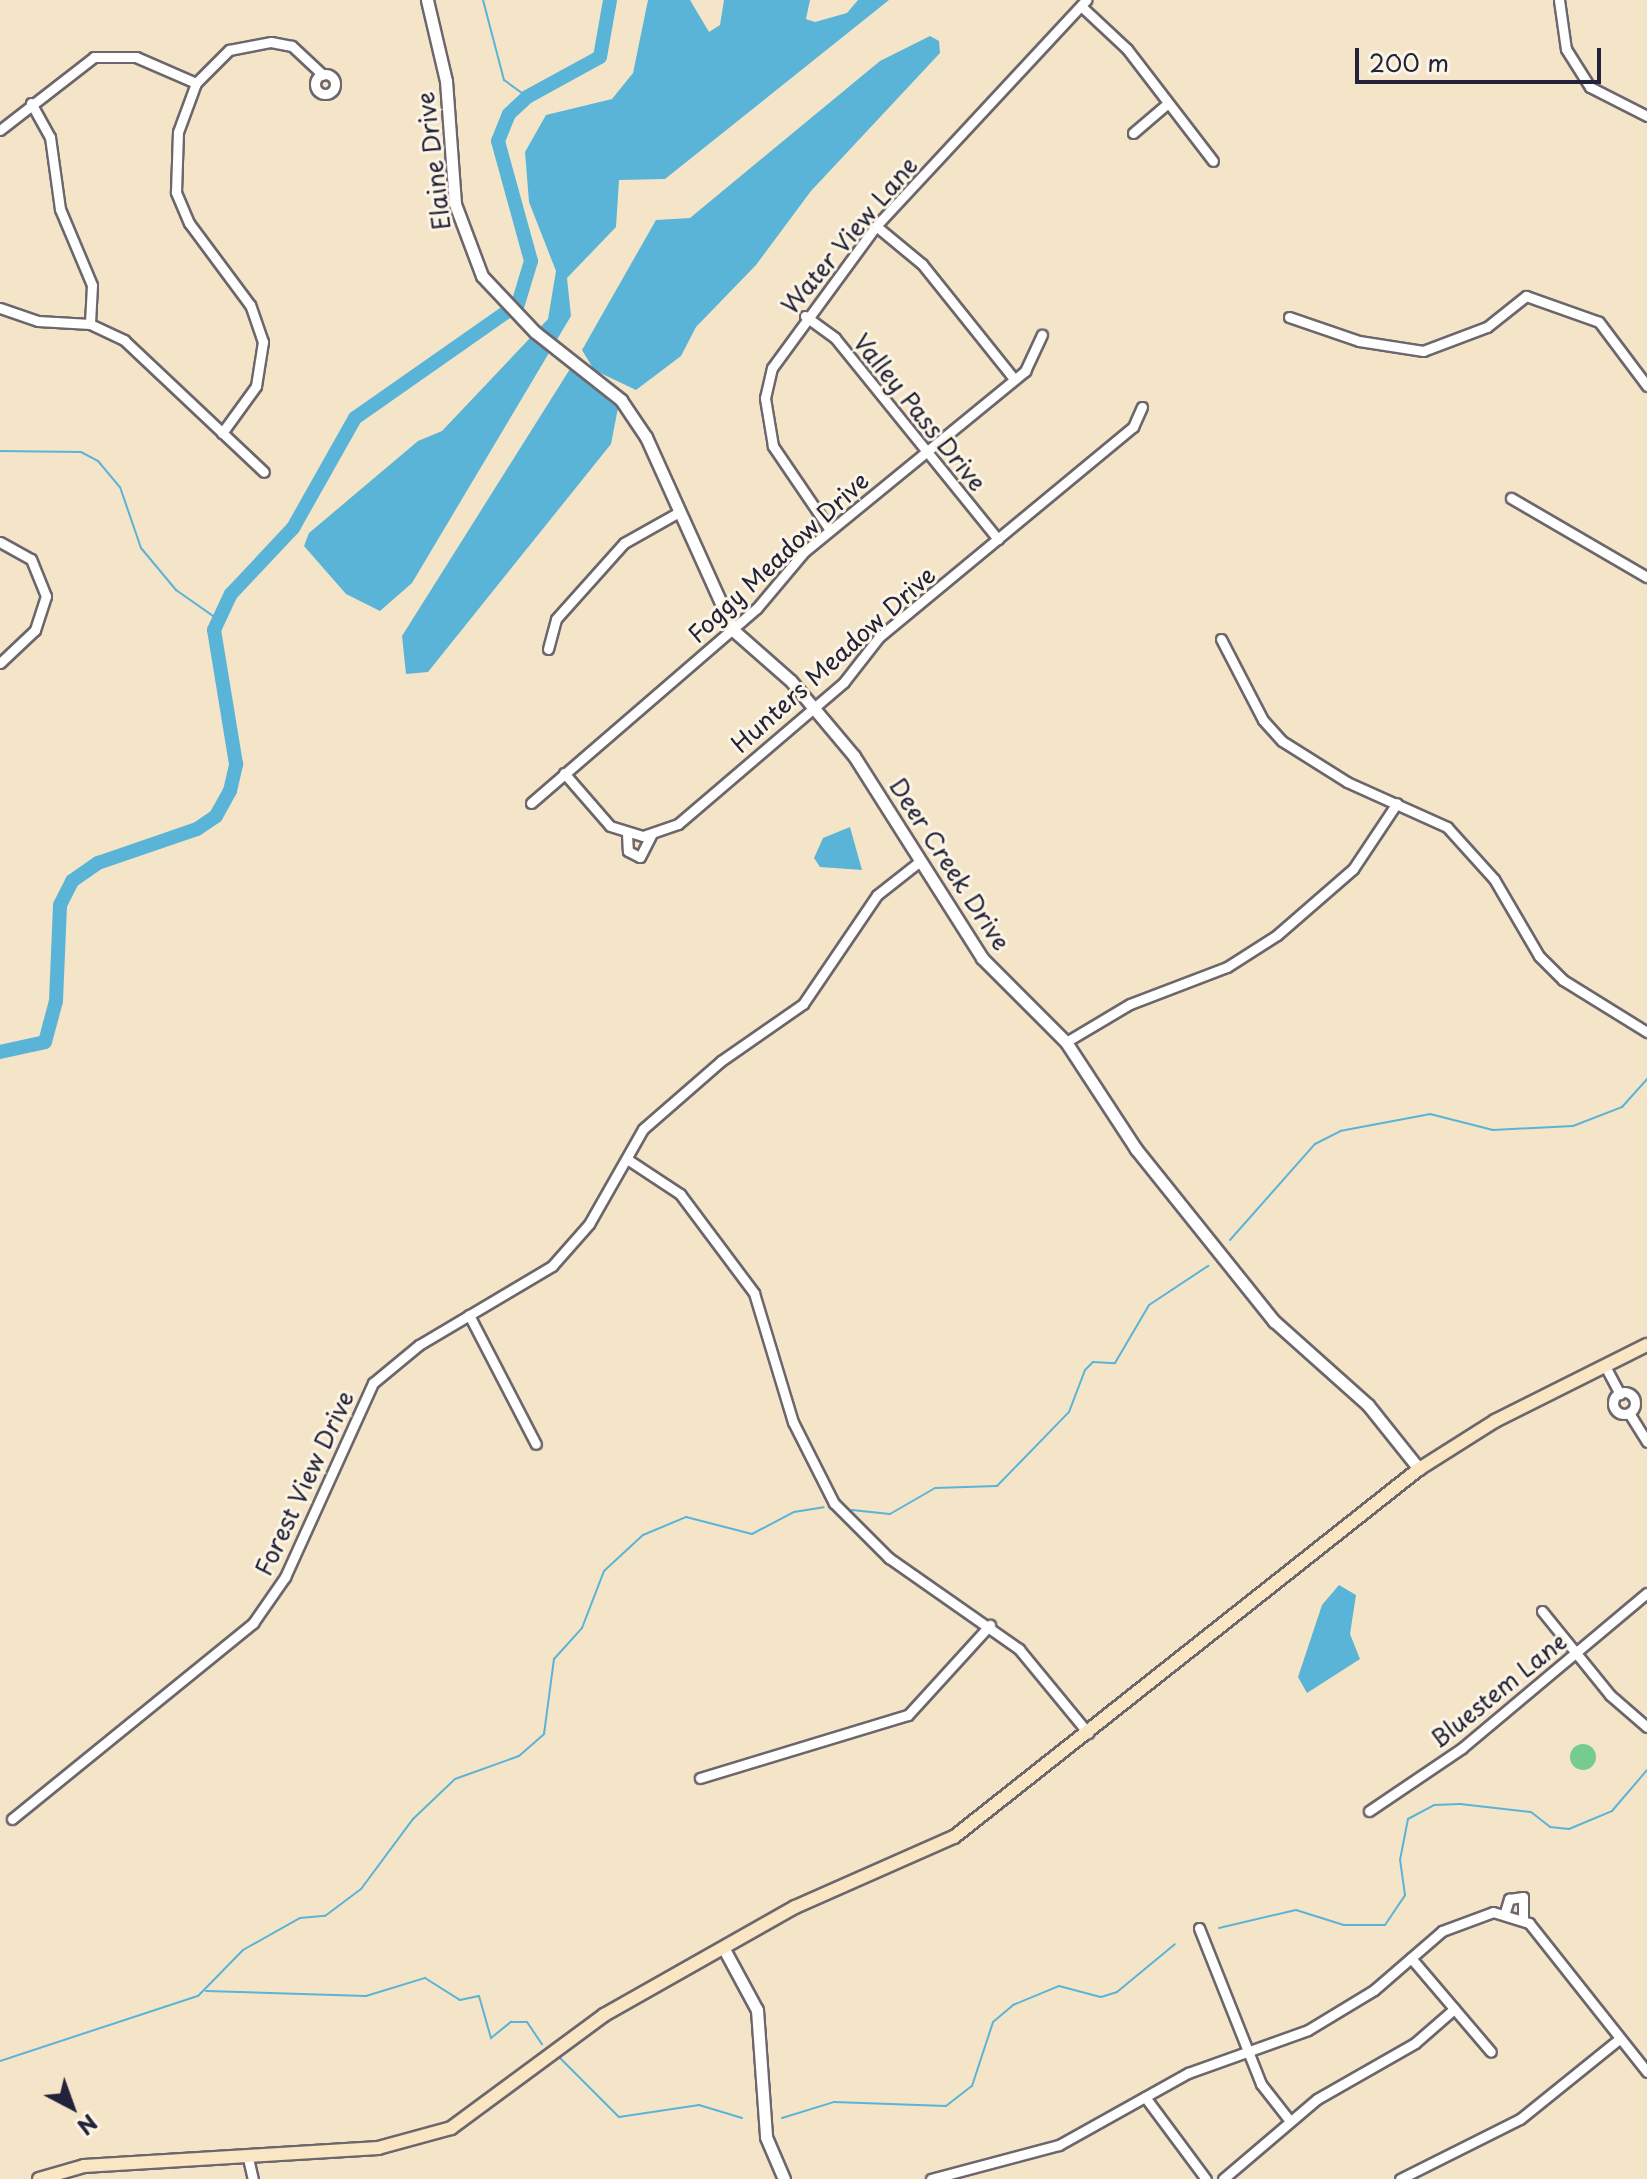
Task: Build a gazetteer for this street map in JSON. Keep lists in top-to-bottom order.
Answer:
{
  "streets": {
    "street": [
      "Elaine Drive",
      "Water View Lane",
      "Valley Pass Drive",
      "Foggy Meadow Drive",
      "Hunters Meadow Drive",
      "Deer Creek Drive",
      "Forest View Drive",
      "Bluestem Lane"
    ]
  },
  "crossings": [
    ["Elaine Drive", "Deer Creek Drive"],
    ["Water View Lane", "Valley Pass Drive"],
    ["Water View Lane", "Foggy Meadow Drive"],
    ["Valley Pass Drive", "Foggy Meadow Drive"],
    ["Valley Pass Drive", "Hunters Meadow Drive"],
    ["Foggy Meadow Drive", "Hunters Meadow Drive"],
    ["Foggy Meadow Drive", "Deer Creek Drive"],
    ["Hunters Meadow Drive", "Deer Creek Drive"],
    ["Deer Creek Drive", "Forest View Drive"]
  ],
  "scale_bar": "200 m",
  "north": "bottom right"
}
